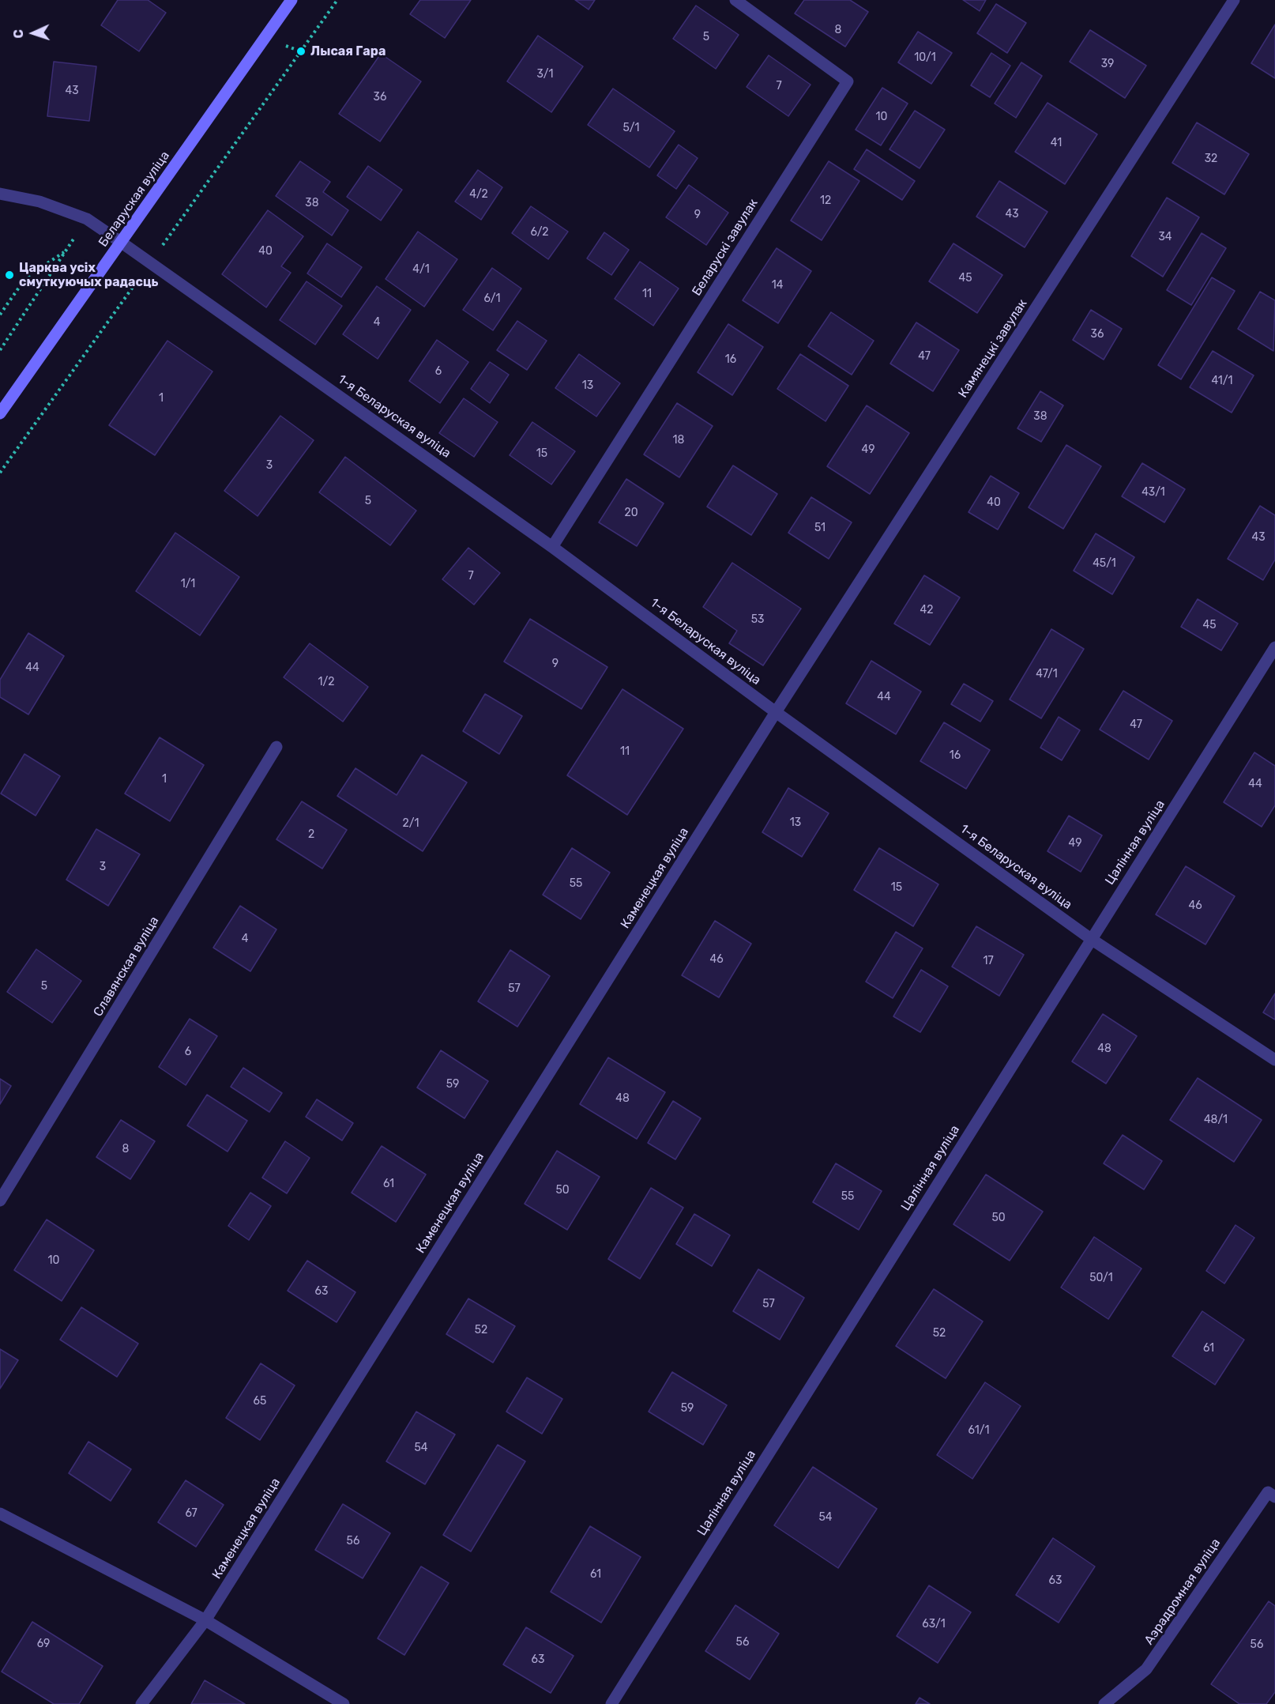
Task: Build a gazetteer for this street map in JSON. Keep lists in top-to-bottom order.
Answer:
{
  "streets": {
    "main road": ["Беларуская вуліца"],
    "street": [
      "Беларускі завулак",
      "Камянецкі завулак",
      "1-я Беларуская вуліца",
      "Цалінная вуліца",
      "Каменецкая вуліца",
      "Славянская вуліца",
      "Аэрадромная вуліца"
    ]
  },
  "crossings": [
    ["Беларуская вуліца", "1-я Беларуская вуліца"],
    ["Беларускі завулак", "1-я Беларуская вуліца"],
    ["Камянецкі завулак", "1-я Беларуская вуліца"],
    ["Камянецкі завулак", "Каменецкая вуліца"],
    ["1-я Беларуская вуліца", "Цалінная вуліца"],
    ["1-я Беларуская вуліца", "Каменецкая вуліца"]
  ],
  "places": ["Лысая Гара", "Царква усіх смуткуючых радасць"],
  "house_numbers": [
    "8",
    "5",
    "10/1",
    "39",
    "3/1",
    "7",
    "43",
    "36",
    "10",
    "5/1",
    "41",
    "32",
    "4/2",
    "12",
    "38",
    "43",
    "9",
    "6/2",
    "34",
    "40",
    "4/1",
    "45",
    "14",
    "11",
    "6/1",
    "4",
    "36",
    "47",
    "16",
    "6",
    "41/1",
    "13",
    "1",
    "38",
    "18",
    "49",
    "15",
    "3",
    "43/1",
    "5",
    "40",
    "20",
    "51",
    "43",
    "45/1",
    "7",
    "1/1",
    "42",
    "53",
    "45",
    "9",
    "44",
    "47/1",
    "1/2",
    "44",
    "47",
    "11",
    "16",
    "1",
    "44",
    "13",
    "2/1",
    "2",
    "49",
    "3",
    "55",
    "15",
    "46",
    "4",
    "46",
    "17",
    "5",
    "57",
    "48",
    "6",
    "59",
    "48",
    "48/1",
    "8",
    "61",
    "50",
    "55",
    "50",
    "10",
    "50/1",
    "63",
    "57",
    "52",
    "52",
    "61",
    "65",
    "59",
    "61/1",
    "54",
    "67",
    "54",
    "56",
    "61",
    "63",
    "63/1",
    "56",
    "69",
    "56",
    "63"
  ],
  "north": "left"
}
